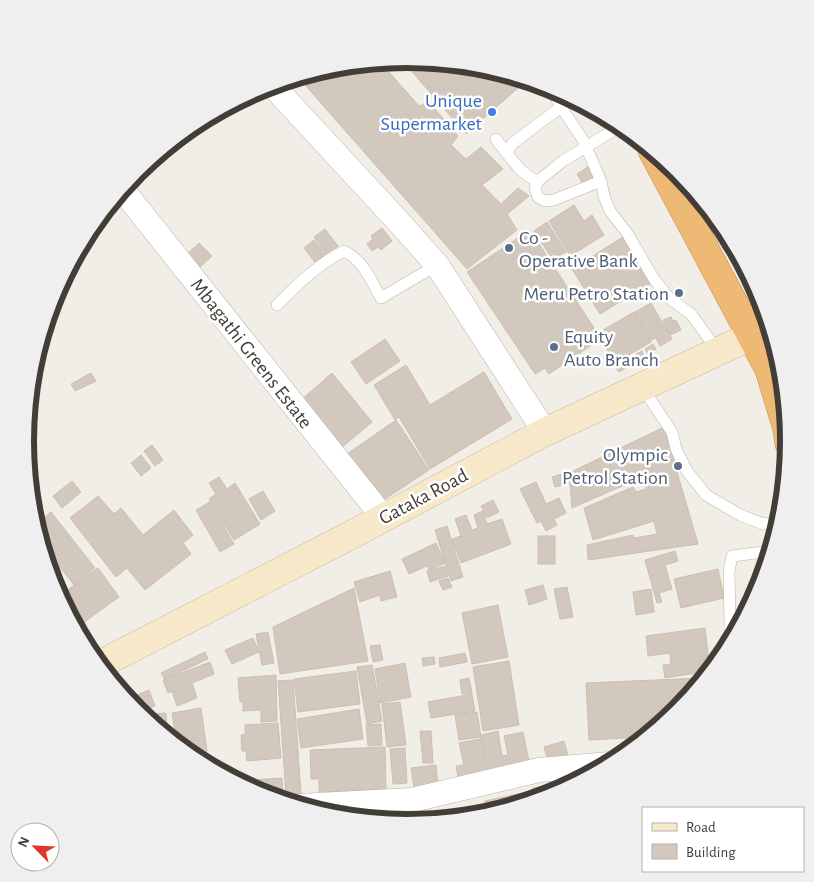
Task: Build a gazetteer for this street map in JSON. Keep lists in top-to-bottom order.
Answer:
{
  "streets": {
    "street": ["Mbagathi Greens Estate", "Gataka Road"]
  },
  "crossings": [
    ["Mbagathi Greens Estate", "Gataka Road"]
  ],
  "places": [
    "Unique Supermarket",
    "Co - Operative Bank",
    "Meru Petro Station",
    "Equity Auto Branch",
    "Olympic Petrol Station"
  ],
  "legend": ["Road", "Building"],
  "north": "top left"
}
